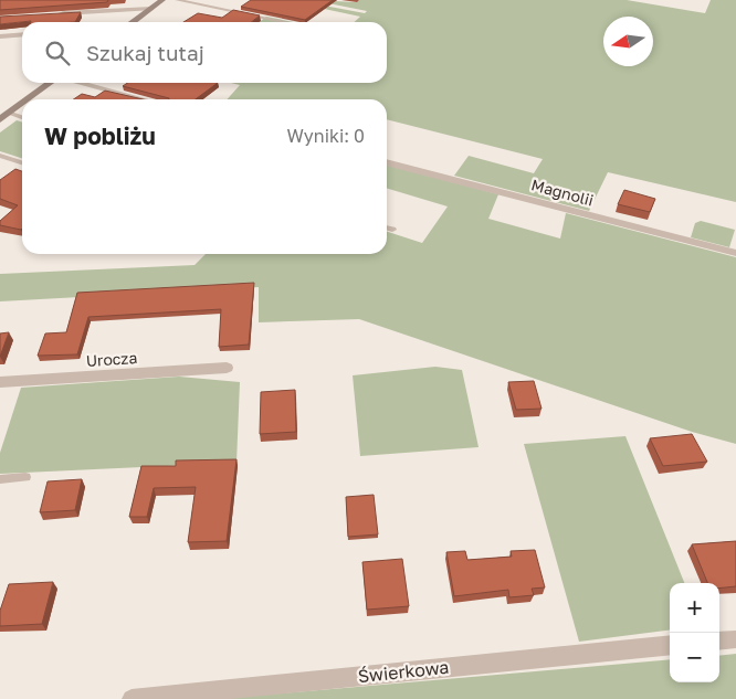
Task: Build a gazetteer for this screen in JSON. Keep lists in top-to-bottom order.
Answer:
{
  "streets": {
    "street": ["Magnolii", "Urocza", "Świerkowa"]
  },
  "north": "left",
  "page": {
    "search": "Szukaj tutaj",
    "heading": ["W pobliżu", "Wyniki: 0"],
    "map_buttons": ["+", "−"]
  }
}
